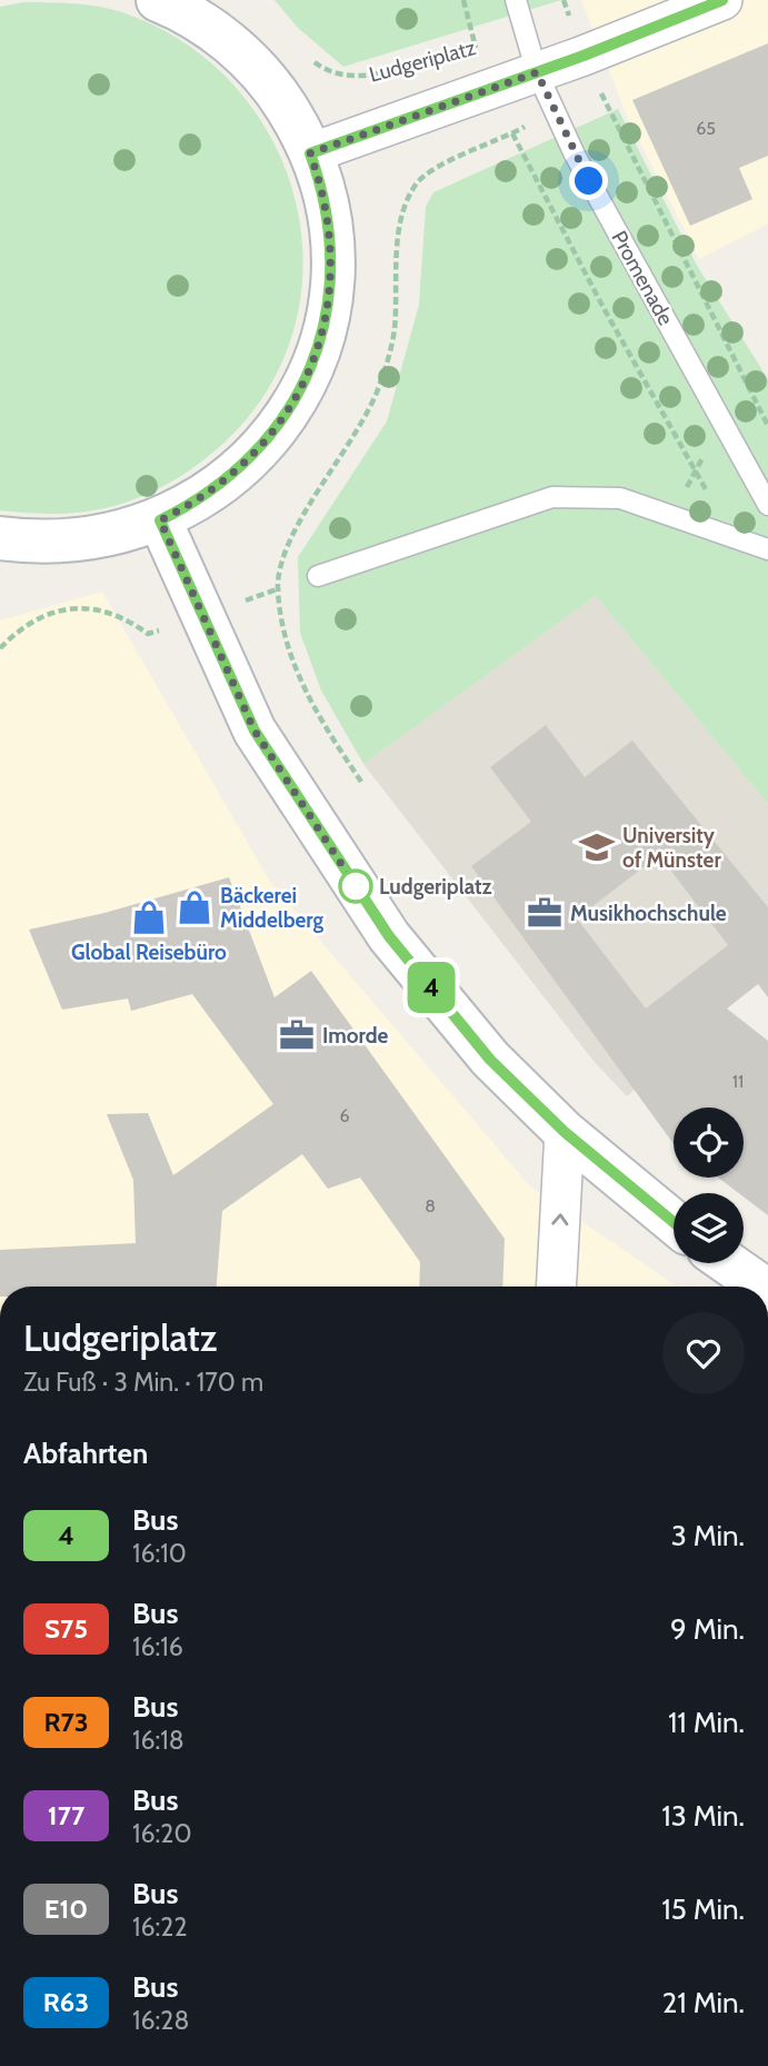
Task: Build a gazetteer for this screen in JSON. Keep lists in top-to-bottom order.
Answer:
{
  "streets": {
    "lane": ["Promenade"],
    "path": ["Ludgeriplatz"]
  },
  "crossings": [
    ["Ludgeriplatz", "Promenade"]
  ],
  "places": {
    "school or university": ["University of Münster"],
    "other": ["Ludgeriplatz"],
    "shop": ["Bäckerei Middelberg", "Global Reisebüro"],
    "office": ["Musikhochschule", "Imorde"]
  },
  "lines": ["bus line 4"],
  "house_numbers": [
    "65",
    "11",
    "6",
    "8"
  ],
  "page": {
    "on_map": "4",
    "heading": [
      ["Ludgeriplatz", "Zu Fuß · 3 Min. · 170 m"],
      "Abfahrten"
    ],
    "list": [
      {
        "mark": "4",
        "name": "Bus",
        "note": "16:10",
        "value": "3 Min."
      },
      {
        "mark": "S75",
        "name": "Bus",
        "note": "16:16",
        "value": "9 Min."
      },
      {
        "mark": "R73",
        "name": "Bus",
        "note": "16:18",
        "value": "11 Min."
      },
      {
        "mark": "177",
        "name": "Bus",
        "note": "16:20",
        "value": "13 Min."
      },
      {
        "mark": "E10",
        "name": "Bus",
        "note": "16:22",
        "value": "15 Min."
      },
      {
        "mark": "R63",
        "name": "Bus",
        "note": "16:28",
        "value": "21 Min."
      }
    ]
  }
}
